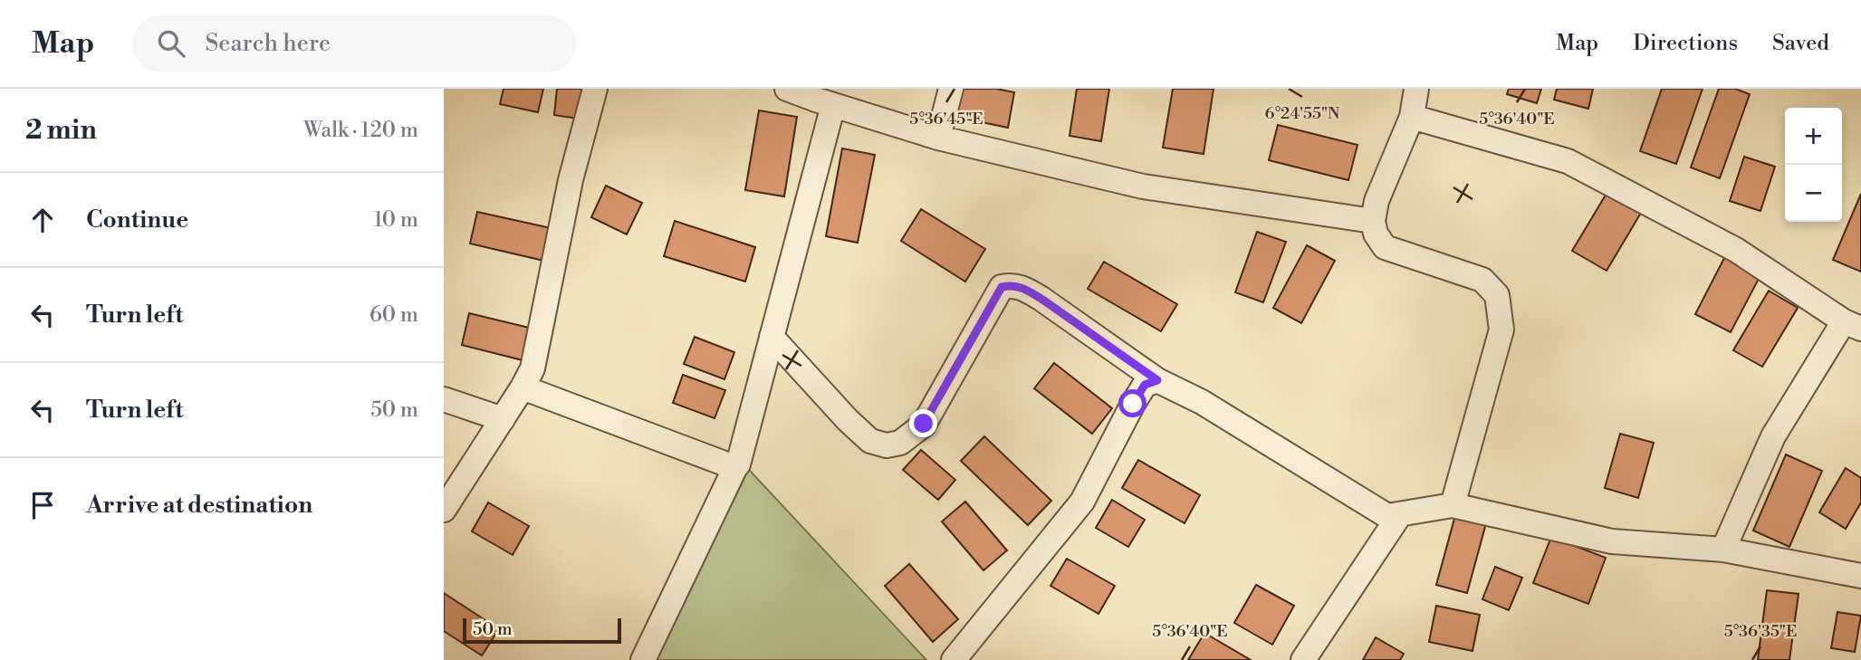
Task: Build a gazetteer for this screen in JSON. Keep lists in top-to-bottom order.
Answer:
{
  "scale_bar": "50 m",
  "page": {
    "header": "Map",
    "search": "Search here",
    "nav": ["Map", "Directions", "Saved"],
    "heading": ["2 min", "Walk · 120 m"],
    "map_buttons": ["+", "−"],
    "list": [
      ["Continue", "10 m"],
      ["Turn left", "60 m"],
      ["Turn left", "50 m"],
      "Arrive at destination"
    ],
    "scale": "50 m"
  },
  "coordinates": [
    "6°24'55\"N",
    "5°36'45\"E",
    "5°36'40\"E",
    "5°36'35\"E"
  ]
}
